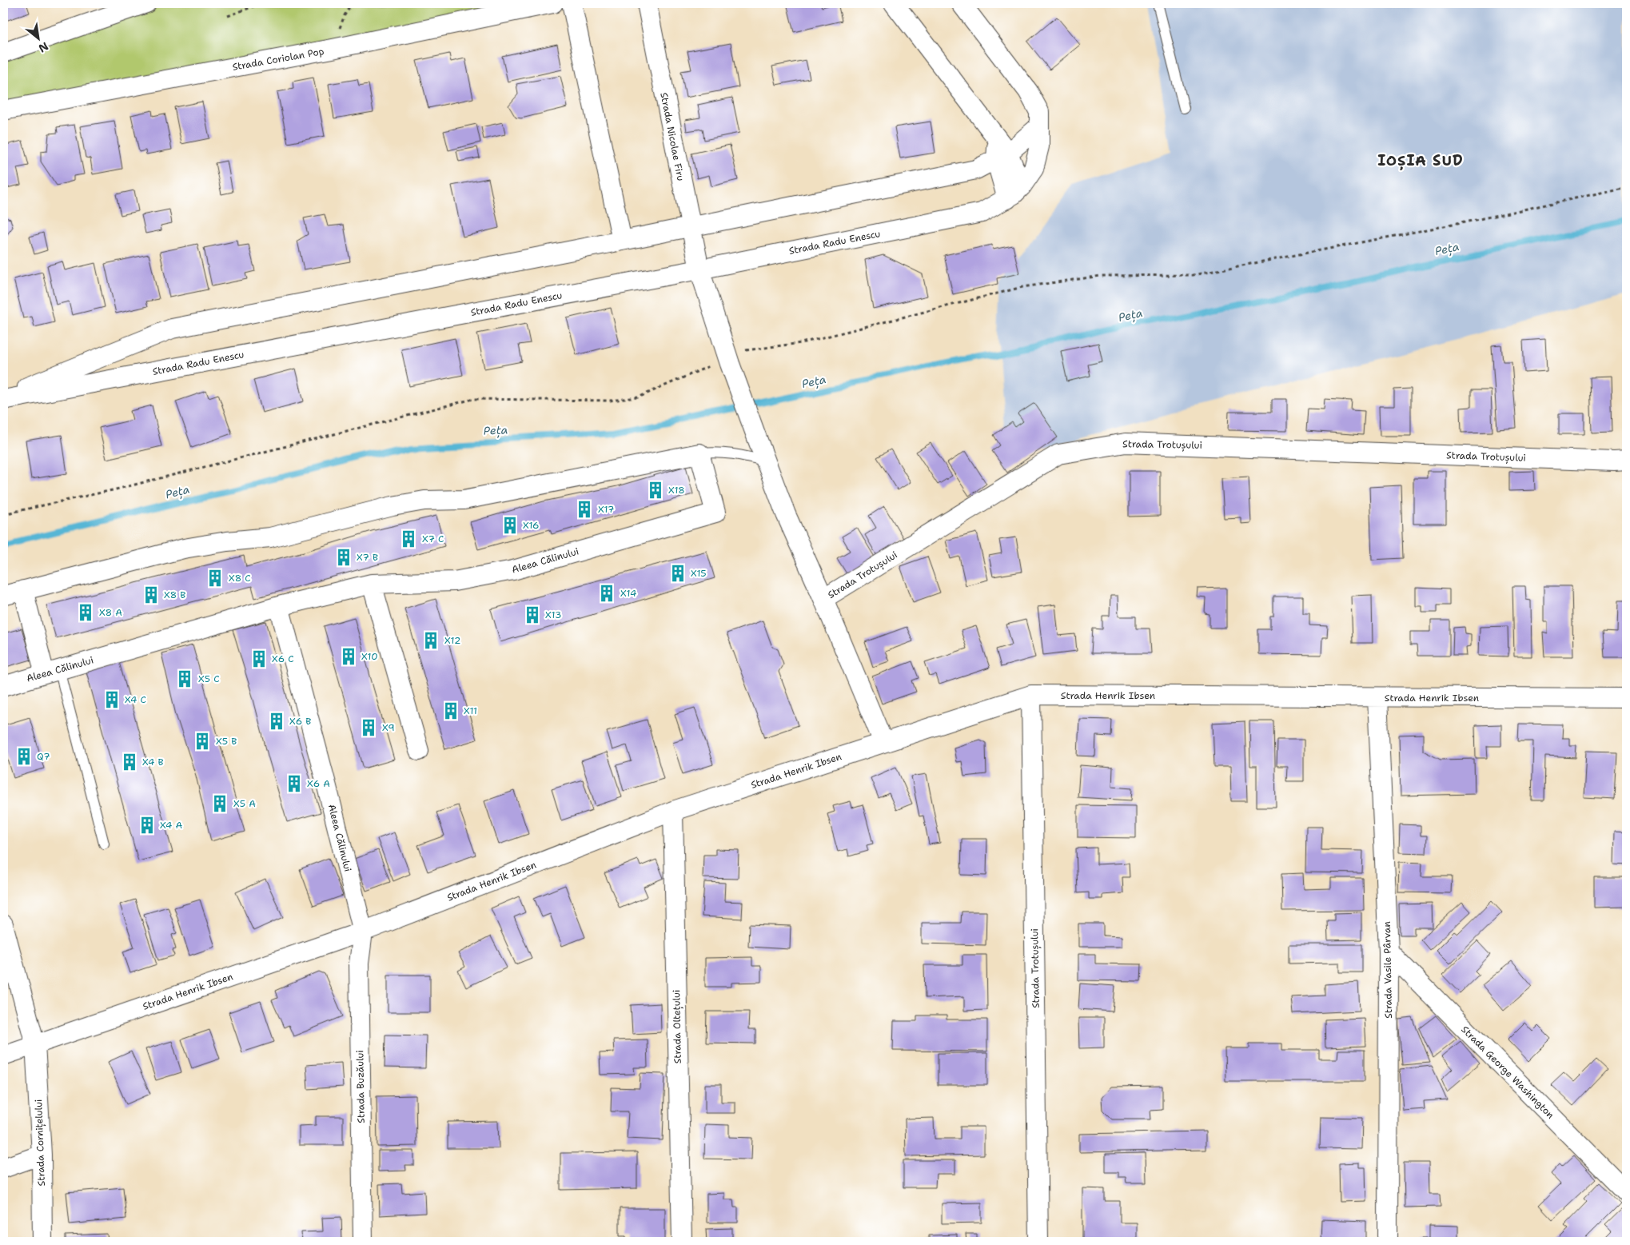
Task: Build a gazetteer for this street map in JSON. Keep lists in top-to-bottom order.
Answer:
{
  "streets": {
    "street": [
      "Strada Coriolan Pop",
      "Strada Nicolae Firu",
      "Strada Radu Enescu",
      "Strada Trotușului",
      "Aleea Călinului",
      "Strada Henrik Ibsen",
      "Strada Vasile Pârvan",
      "Strada Oltețului",
      "Strada George Washington",
      "Strada Buzăului",
      "Strada Cornițelului"
    ]
  },
  "crossings": [
    ["Strada Nicolae Firu", "Strada Radu Enescu"],
    ["Strada Nicolae Firu", "Strada Trotușului"],
    ["Strada Trotușului", "Strada Henrik Ibsen"],
    ["Aleea Călinului", "Strada Henrik Ibsen"],
    ["Aleea Călinului", "Strada Buzăului"],
    ["Strada Henrik Ibsen", "Strada Vasile Pârvan"],
    ["Strada Henrik Ibsen", "Strada Oltețului"],
    ["Strada Henrik Ibsen", "Strada Buzăului"],
    ["Strada Henrik Ibsen", "Strada Cornițelului"],
    ["Strada Vasile Pârvan", "Strada George Washington"]
  ],
  "districts": ["IOȘIA SUD"],
  "water": ["Peța"],
  "places": {
    "building": [
      "X18",
      "X17",
      "X16",
      "X7 C",
      "X7 B",
      "X15",
      "X8 C",
      "X14",
      "X8 B",
      "X8 A",
      "X13",
      "X12",
      "X10",
      "X6 C",
      "X5 C",
      "X4 C",
      "X11",
      "X6 B",
      "X9",
      "X5 B",
      "Q7",
      "X4 B",
      "X6 A",
      "X5 A",
      "X4 A"
    ]
  },
  "north": "bottom right"
}
